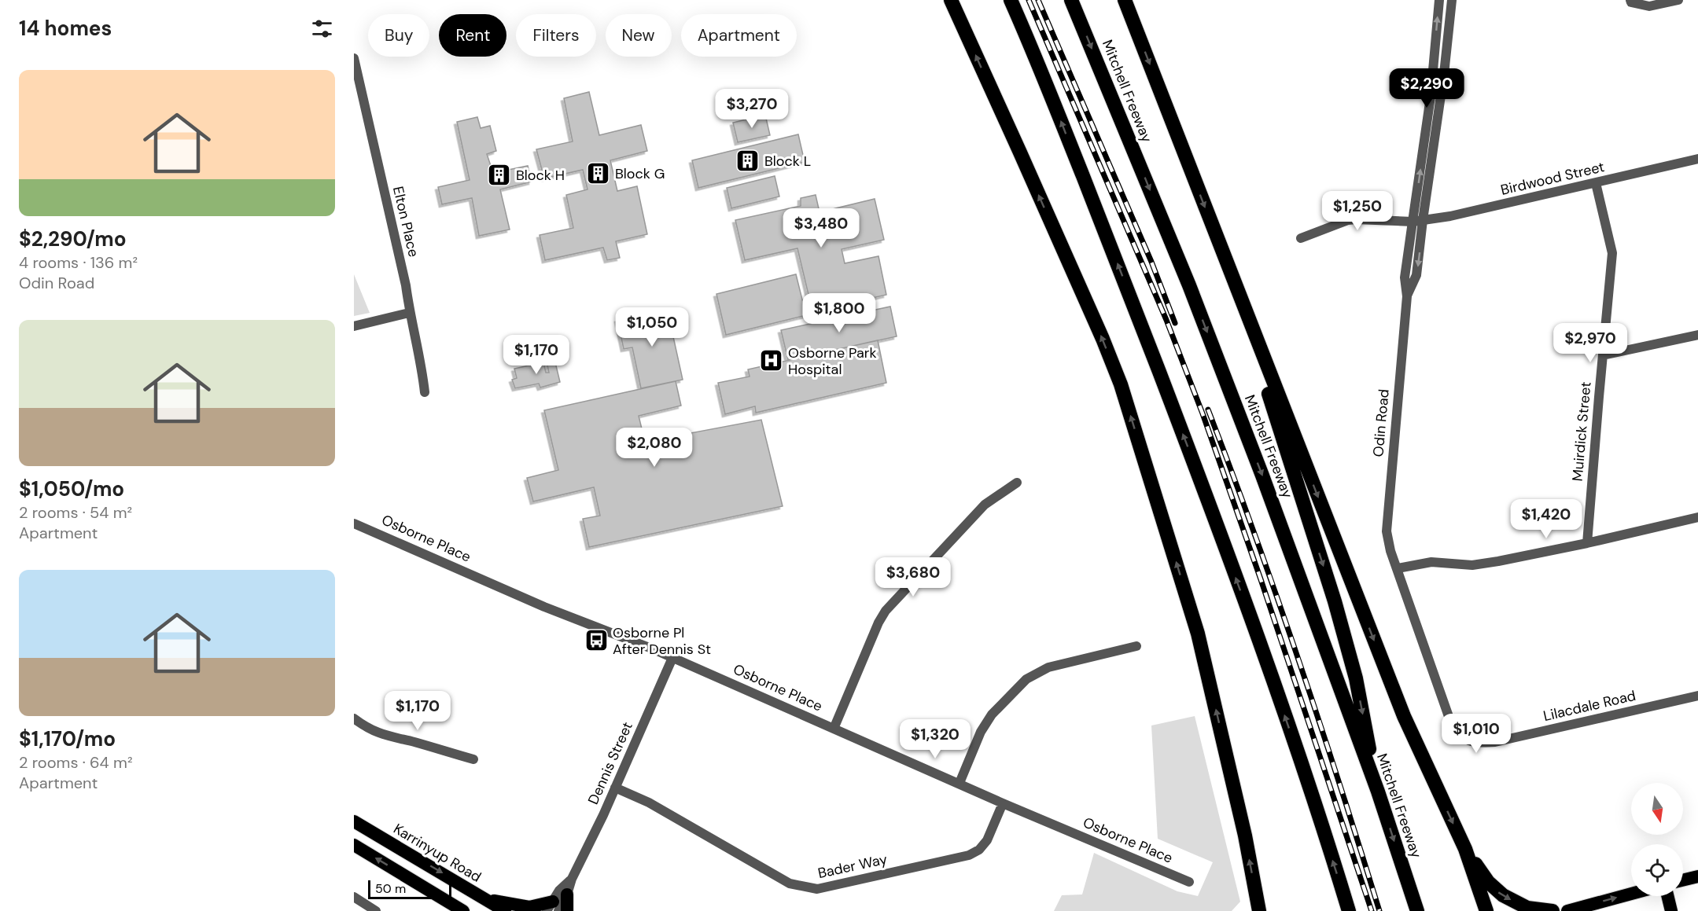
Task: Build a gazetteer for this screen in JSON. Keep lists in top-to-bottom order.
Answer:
{
  "streets": {
    "highway": ["Mitchell Freeway", "Karrinyup Road"],
    "street": [
      "Birdwood Street",
      "Elton Place",
      "Odin Road",
      "Muirdick Street",
      "Osborne Place",
      "Lilacdale Road",
      "Dennis Street",
      "Bader Way"
    ]
  },
  "crossings": [
    ["Birdwood Street", "Odin Road"],
    ["Birdwood Street", "Muirdick Street"],
    ["Odin Road", "Lilacdale Road"],
    ["Osborne Place", "Dennis Street"],
    ["Osborne Place", "Bader Way"],
    ["Dennis Street", "Bader Way"]
  ],
  "places": {
    "building": ["Block L", "Block G", "Block H"],
    "hospital": ["Osborne Park Hospital"],
    "bus stop": ["Osborne Pl After Dennis St"]
  },
  "scale_bar": "50 m",
  "north": "bottom",
  "page": {
    "heading": "14 homes",
    "chip": [
      "Buy",
      "Rent",
      "Filters",
      "New",
      "Apartment"
    ],
    "list": [
      {
        "name": "$2,290/mo",
        "note": "4 rooms · 136 m² · Odin Road"
      },
      {
        "name": "$1,050/mo",
        "note": "2 rooms · 54 m² · Apartment"
      },
      {
        "name": "$1,170/mo",
        "note": "2 rooms · 64 m² · Apartment"
      }
    ],
    "price": [
      "$2,290",
      "$3,270",
      "$1,250",
      "$3,480",
      "$1,800",
      "$1,050",
      "$2,970",
      "$1,170",
      "$2,080",
      "$1,420",
      "$3,680",
      "$1,170",
      "$1,010",
      "$1,320"
    ],
    "scale": "50 m"
  }
}
